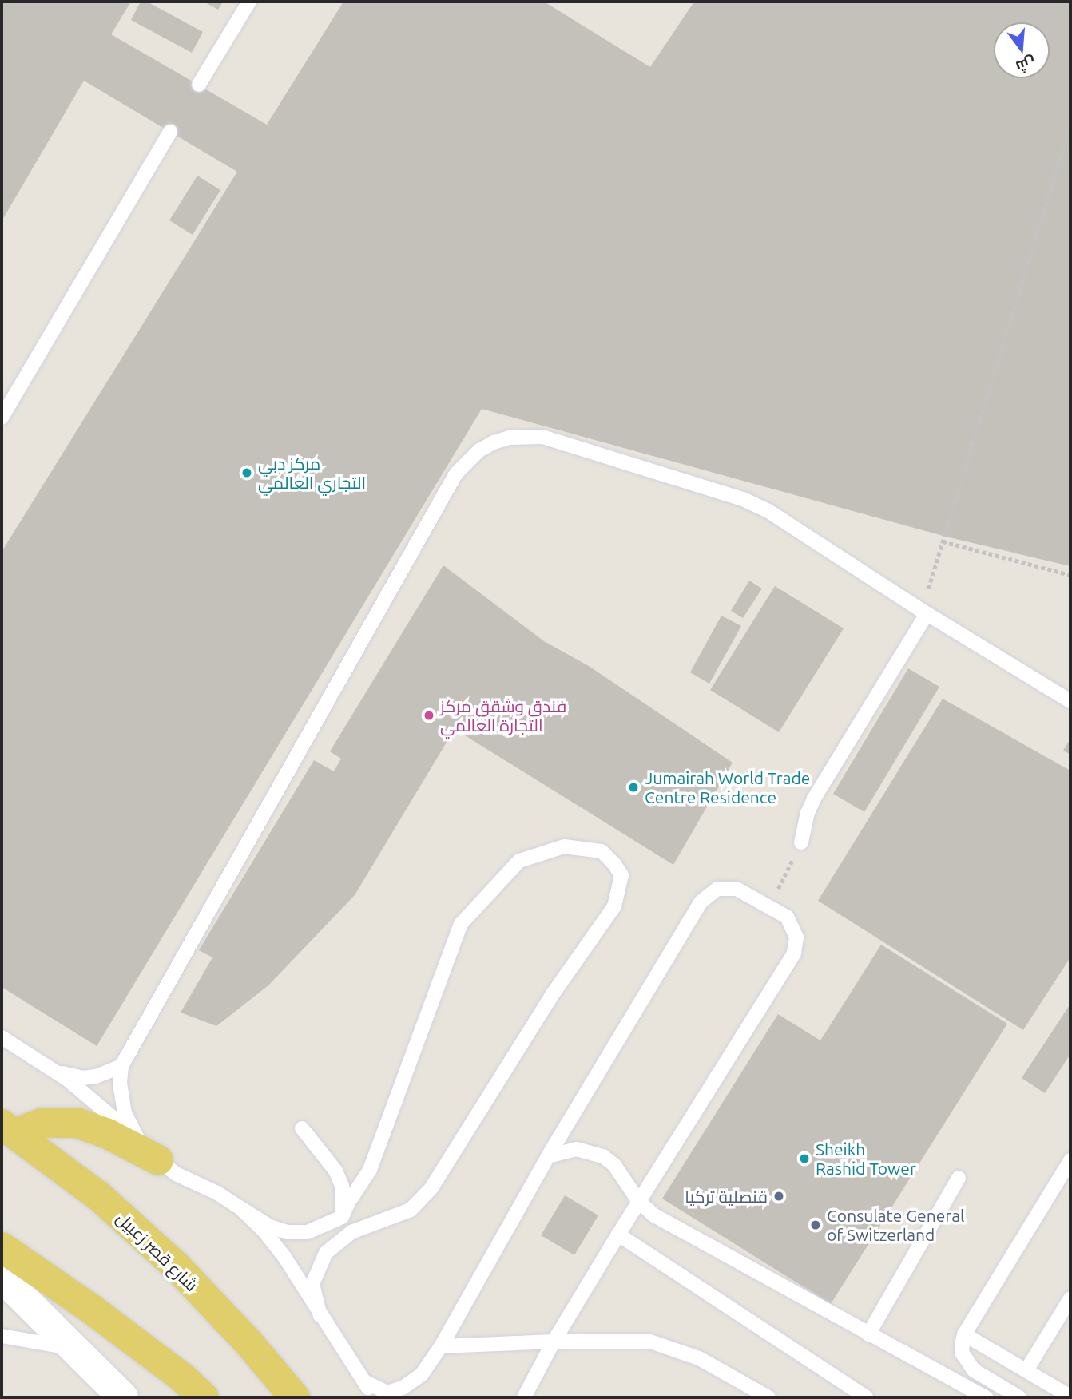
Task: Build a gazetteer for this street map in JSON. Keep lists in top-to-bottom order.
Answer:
{
  "streets": {
    "main road": ["شارع قصر زعبيل"]
  },
  "places": [
    "مركز دبي التجاري العالمي",
    "فندق وشقق مركز التجارة العالمي",
    "Jumairah World Trade Centre Residence",
    "Sheikh Rashid Tower",
    "قنصلية تركيا",
    "Consulate General of Switzerland"
  ],
  "north": "bottom"
}
